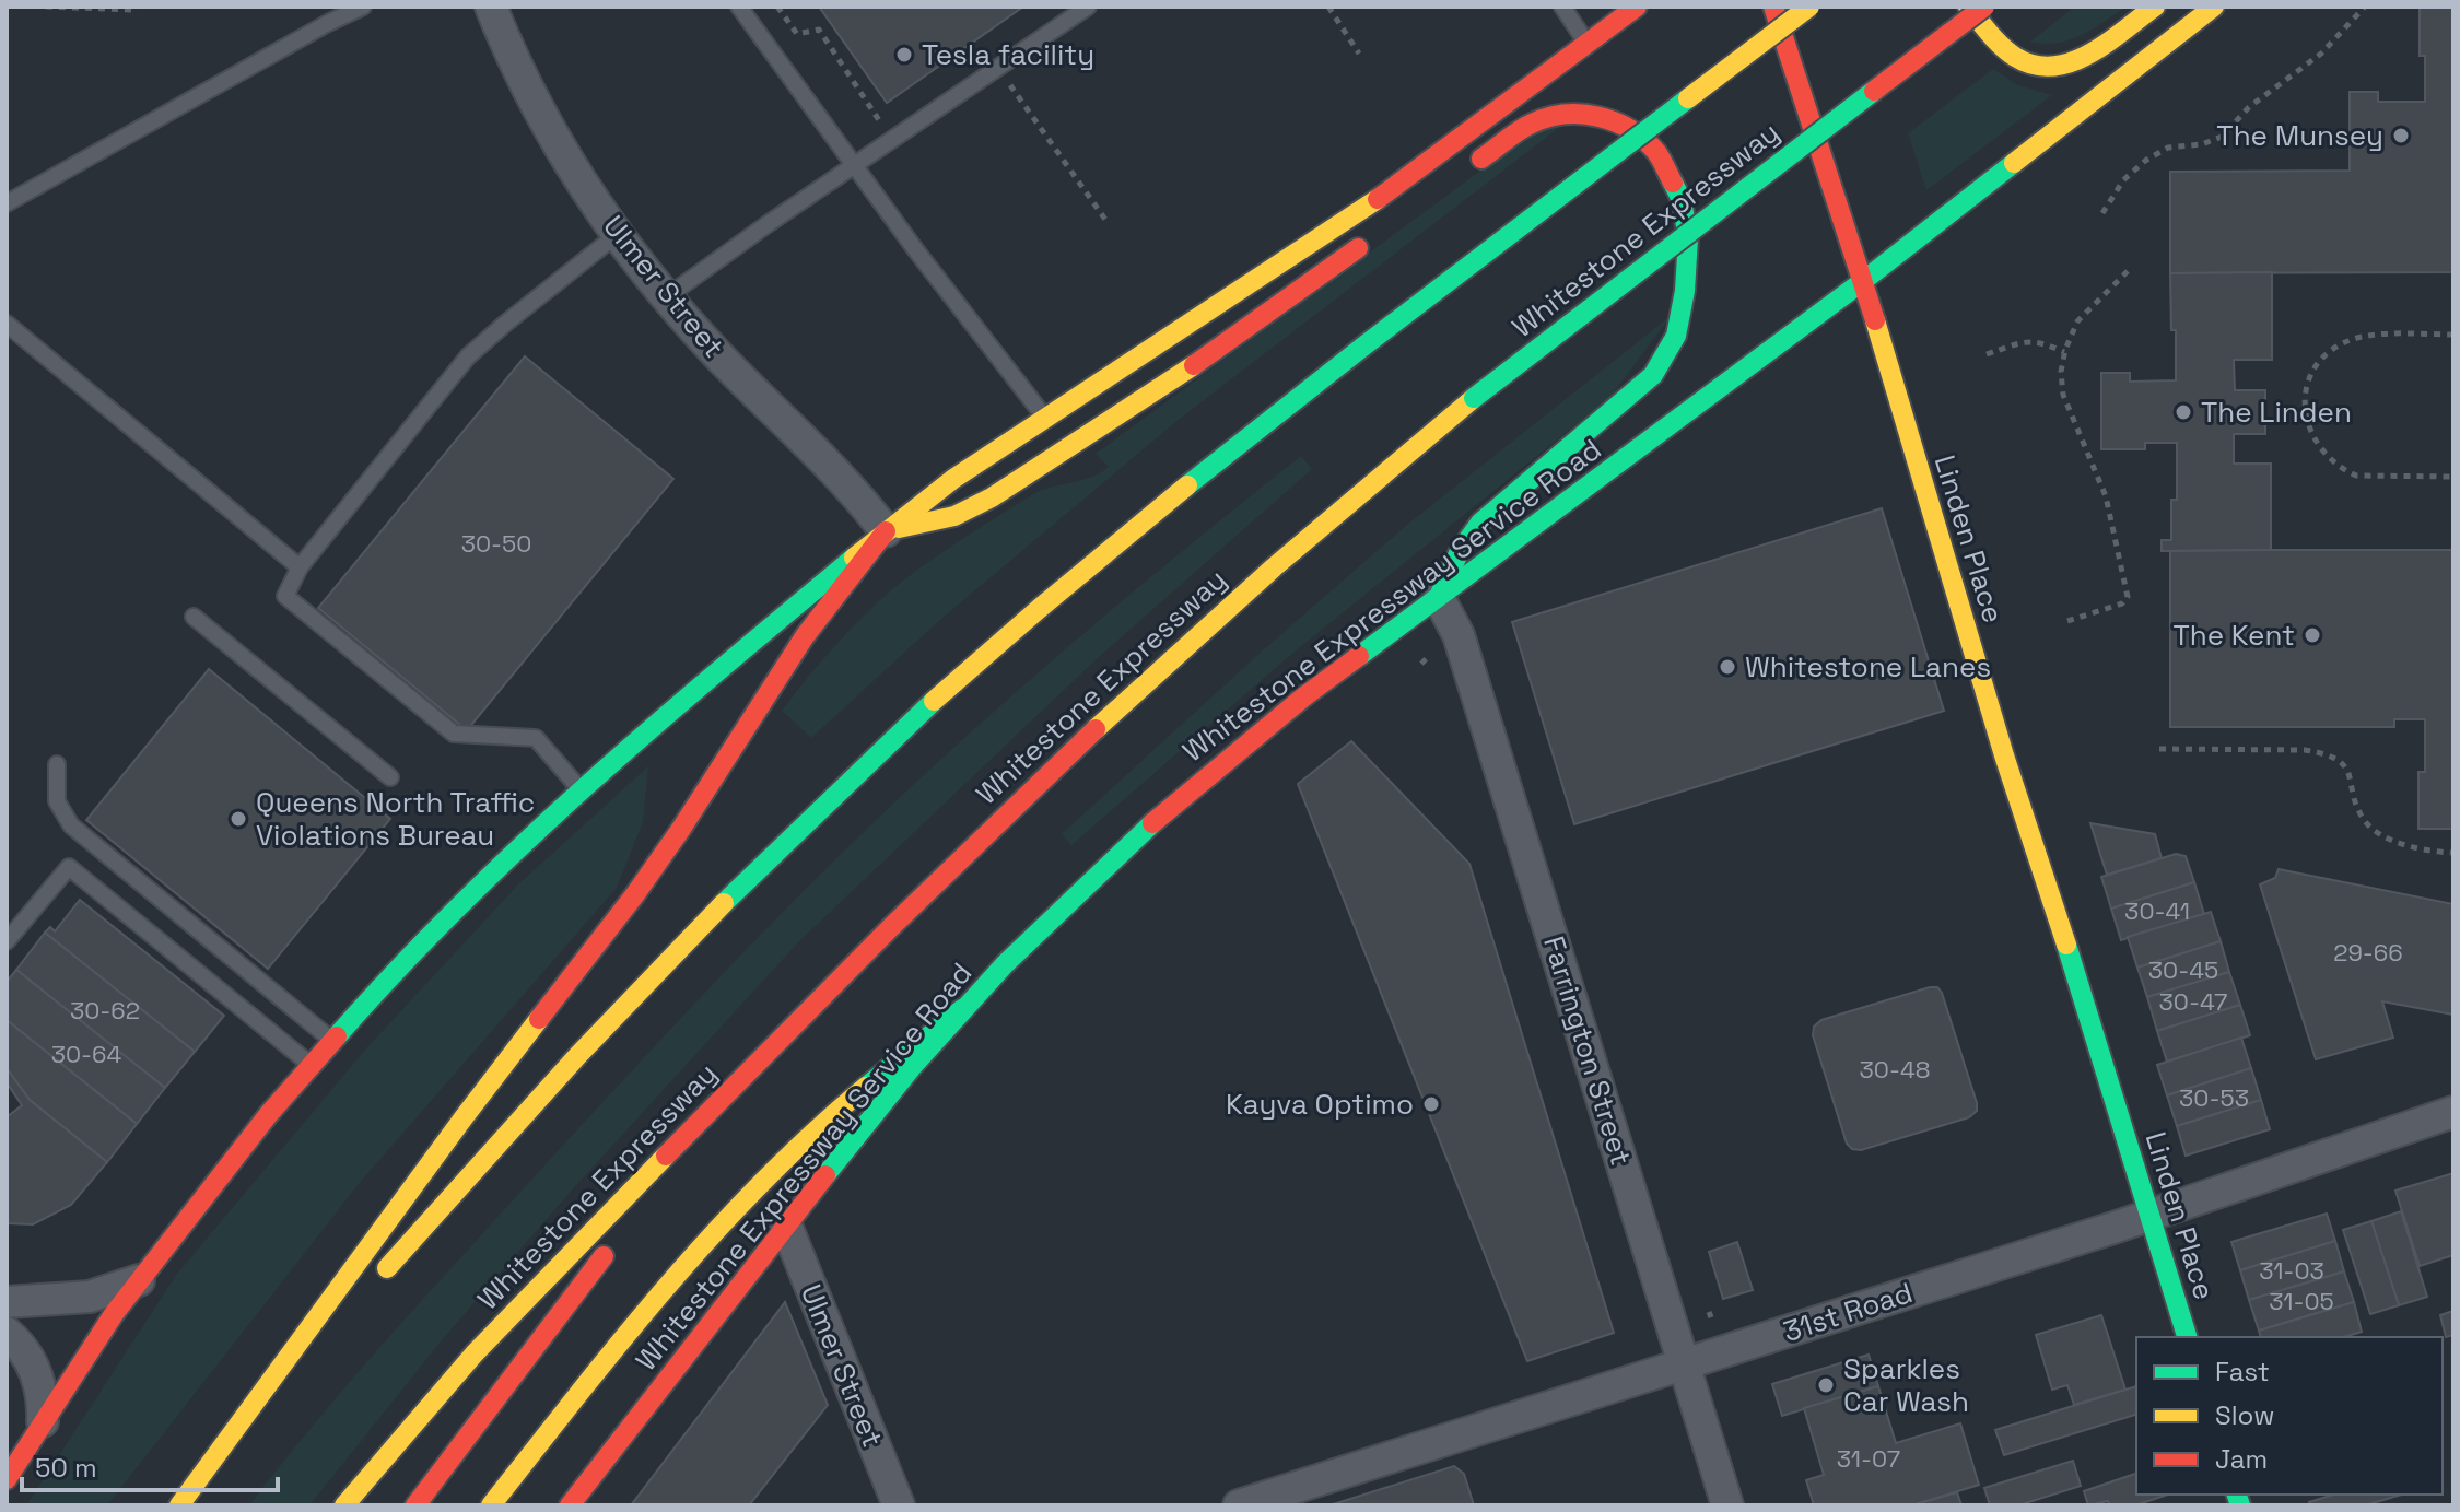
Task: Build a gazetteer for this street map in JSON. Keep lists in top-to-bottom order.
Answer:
{
  "streets": {
    "main road": ["Whitestone Expressway", "Linden Place", "Whitestone Expressway Service Road"],
    "street": ["Ulmer Street", "Farrington Street", "31st Road"]
  },
  "crossings": [
    ["Ulmer Street", "Whitestone Expressway Service Road"],
    ["Linden Place", "Whitestone Expressway Service Road"],
    ["Linden Place", "31st Road"],
    ["Whitestone Expressway Service Road", "Farrington Street"],
    ["Farrington Street", "31st Road"]
  ],
  "places": [
    "Tesla facility",
    "The Munsey",
    "The Linden",
    "The Kent",
    "Whitestone Lanes",
    "Queens North Traffic Violations Bureau",
    "Kayva Optimo",
    "Sparkles Car Wash"
  ],
  "house_numbers": [
    "30-50",
    "30-41",
    "29-66",
    "30-45",
    "30-47",
    "30-62",
    "30-64",
    "30-48",
    "30-53",
    "31-03",
    "31-05",
    "31-07"
  ],
  "legend": ["Fast", "Slow", "Jam"],
  "scale_bar": "50 m"
}
